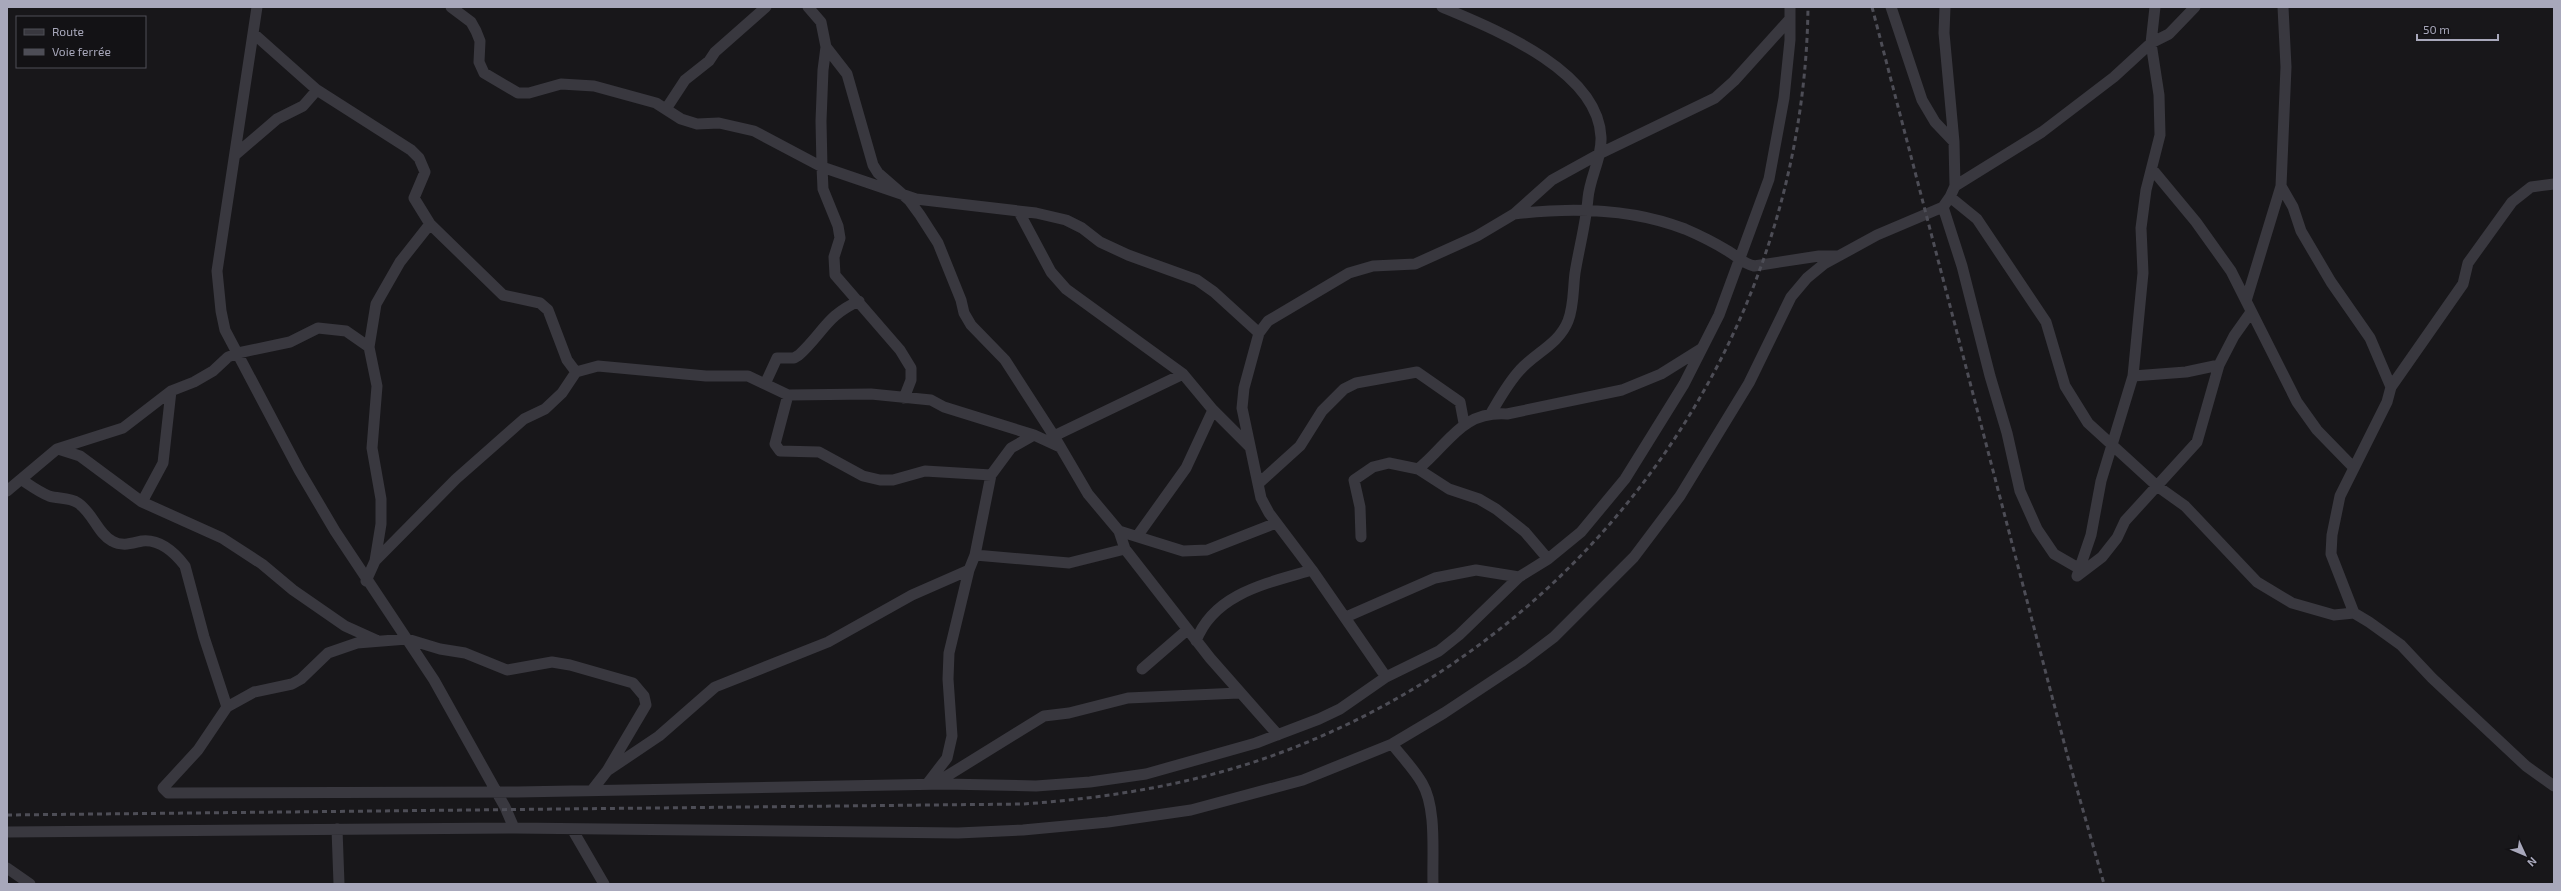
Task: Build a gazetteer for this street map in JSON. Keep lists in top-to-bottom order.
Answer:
{
  "legend": ["Route", "Voie ferrée"],
  "scale_bar": "50 m",
  "north": "bottom right"
}
